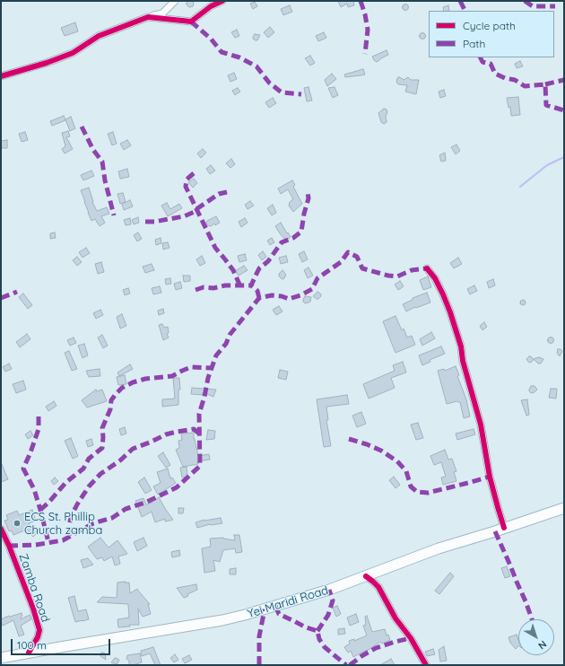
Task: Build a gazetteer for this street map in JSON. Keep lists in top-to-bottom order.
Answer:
{
  "streets": {
    "main road": ["Yei Maridi Road"],
    "street": ["Zamba Road"]
  },
  "crossings": [
    ["Zamba Road", "Yei Maridi Road"]
  ],
  "places": ["ECS St. Phillip Church zamba"],
  "legend": ["Cycle path", "Path"],
  "scale_bar": "100 m",
  "north": "bottom right"
}
